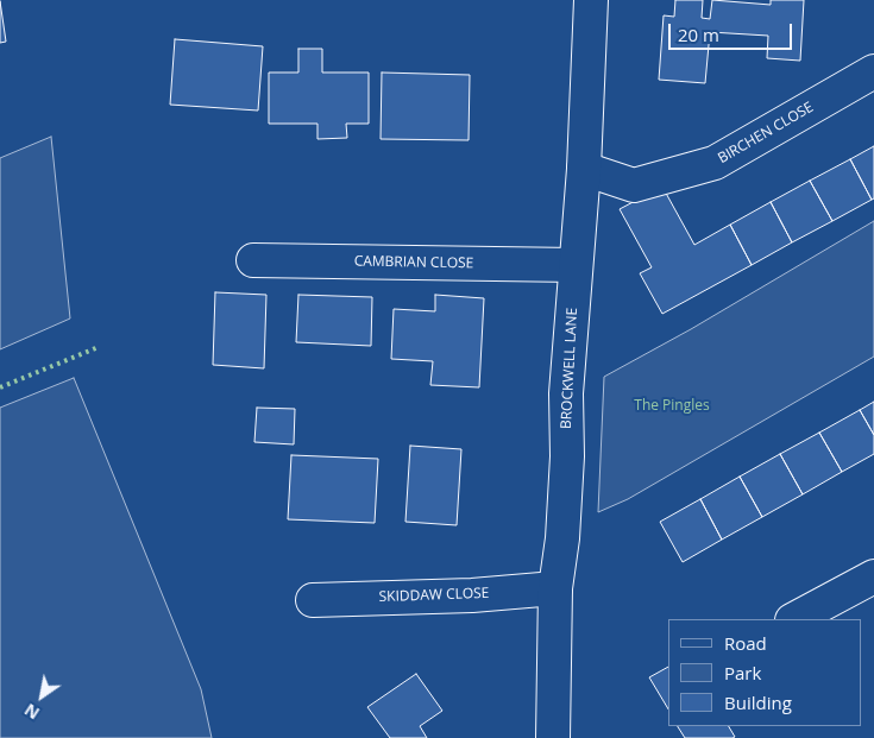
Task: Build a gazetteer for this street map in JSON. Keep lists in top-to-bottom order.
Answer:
{
  "streets": {
    "street": [
      "BIRCHEN CLOSE",
      "CAMBRIAN CLOSE",
      "BROCKWELL LANE",
      "SKIDDAW CLOSE"
    ]
  },
  "crossings": [
    ["BIRCHEN CLOSE", "BROCKWELL LANE"],
    ["CAMBRIAN CLOSE", "BROCKWELL LANE"],
    ["BROCKWELL LANE", "SKIDDAW CLOSE"]
  ],
  "parks": ["The Pingles"],
  "legend": ["Road", "Park", "Building"],
  "scale_bar": "20 m",
  "north": "bottom left"
}
